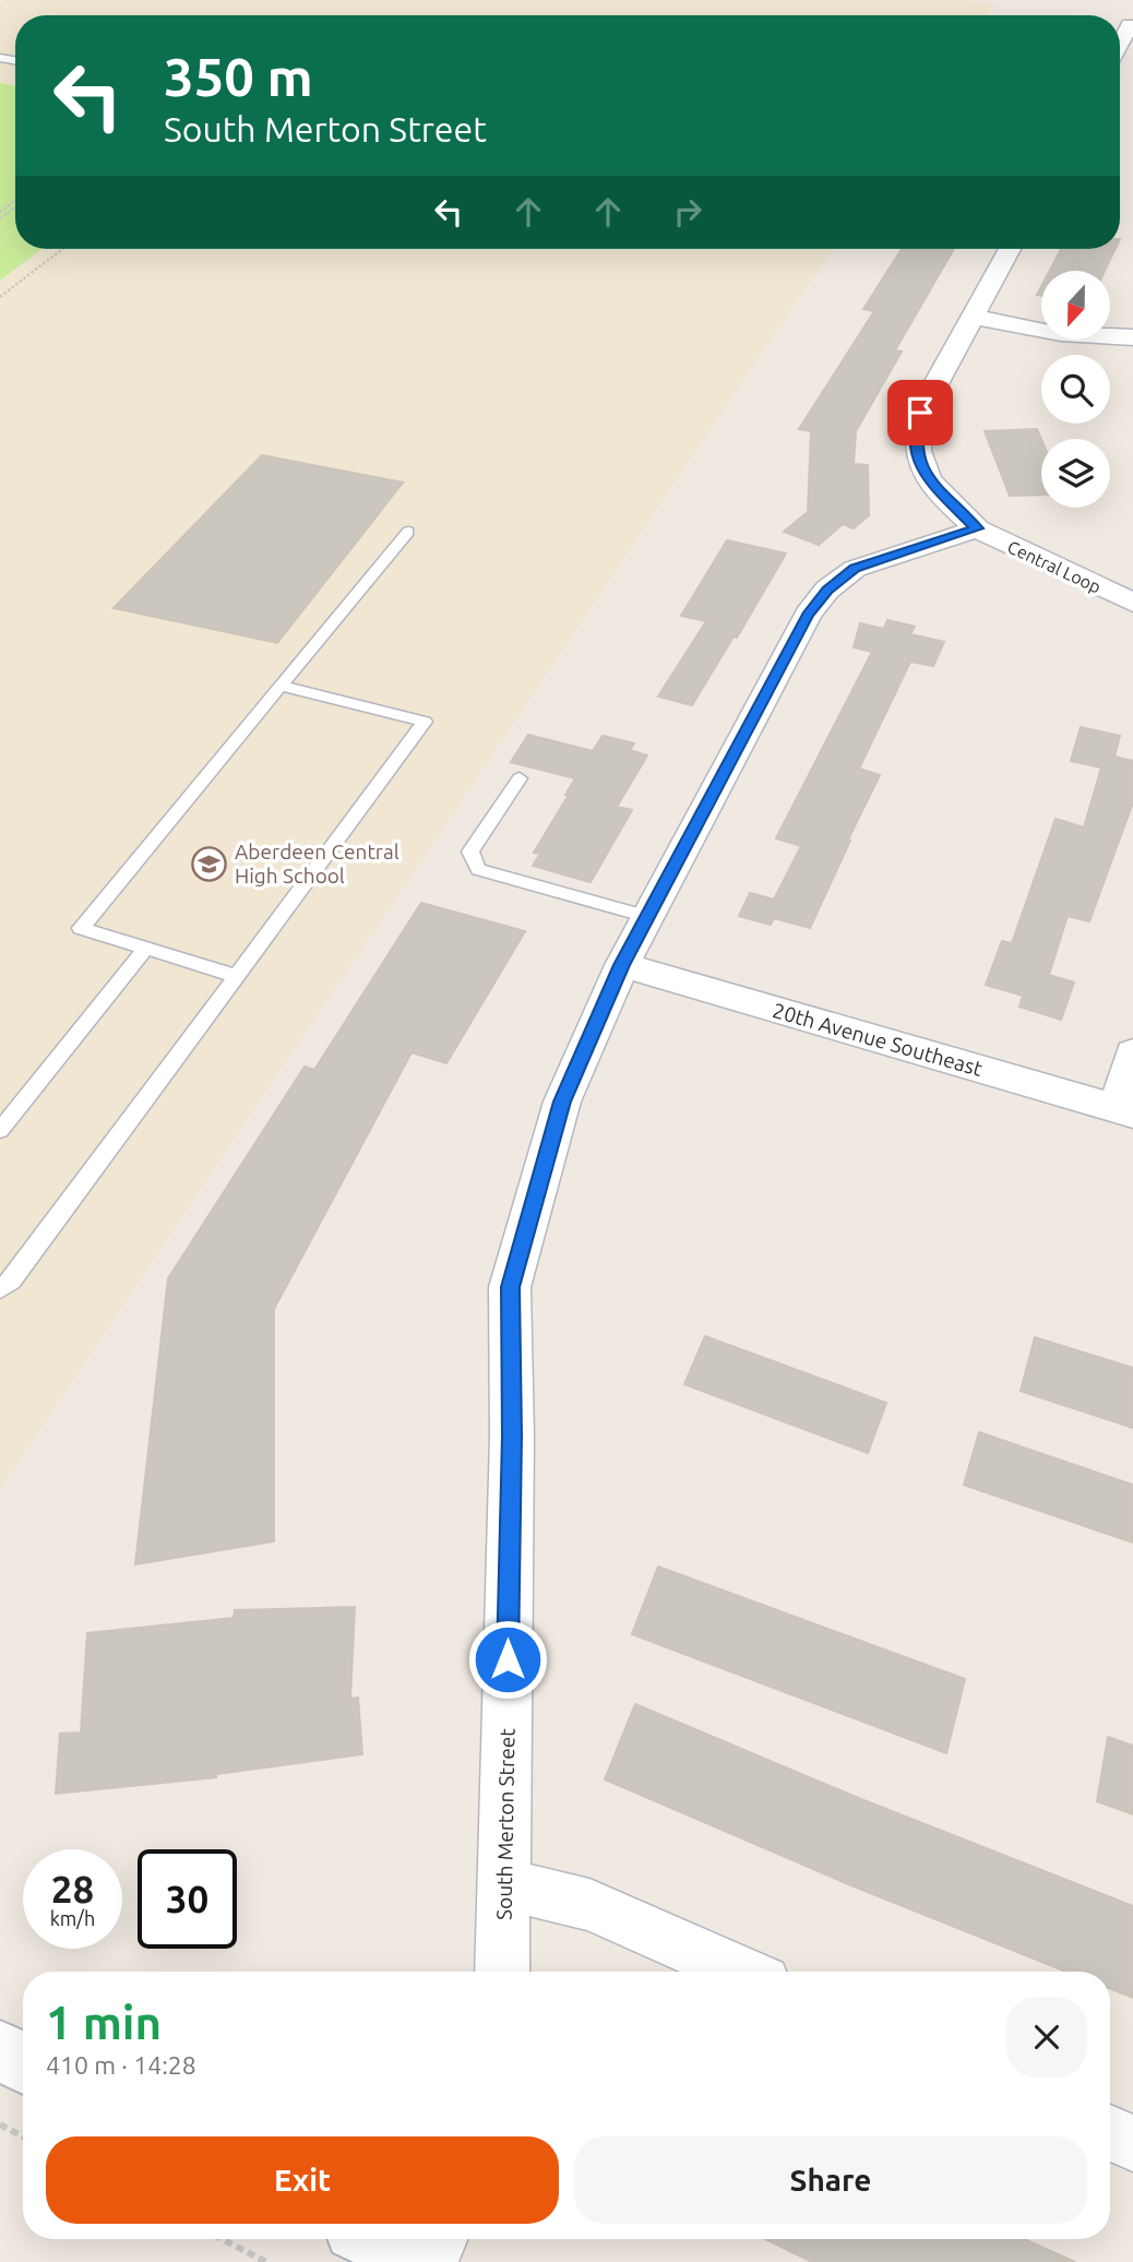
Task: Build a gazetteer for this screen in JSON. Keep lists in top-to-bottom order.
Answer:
{
  "streets": {
    "street": ["Central Loop", "20th Avenue Southeast", "South Merton Street"]
  },
  "crossings": [
    ["Central Loop", "South Merton Street"],
    ["20th Avenue Southeast", "South Merton Street"]
  ],
  "places": {
    "school or university": ["Aberdeen Central High School"]
  },
  "north": "bottom",
  "page": {
    "turn": ["350 m", "South Merton Street"],
    "speed": "28 km/h",
    "limit": "30",
    "heading": ["1 min", "410 m · 14:28"],
    "buttons": ["Exit", "Share"]
  }
}
